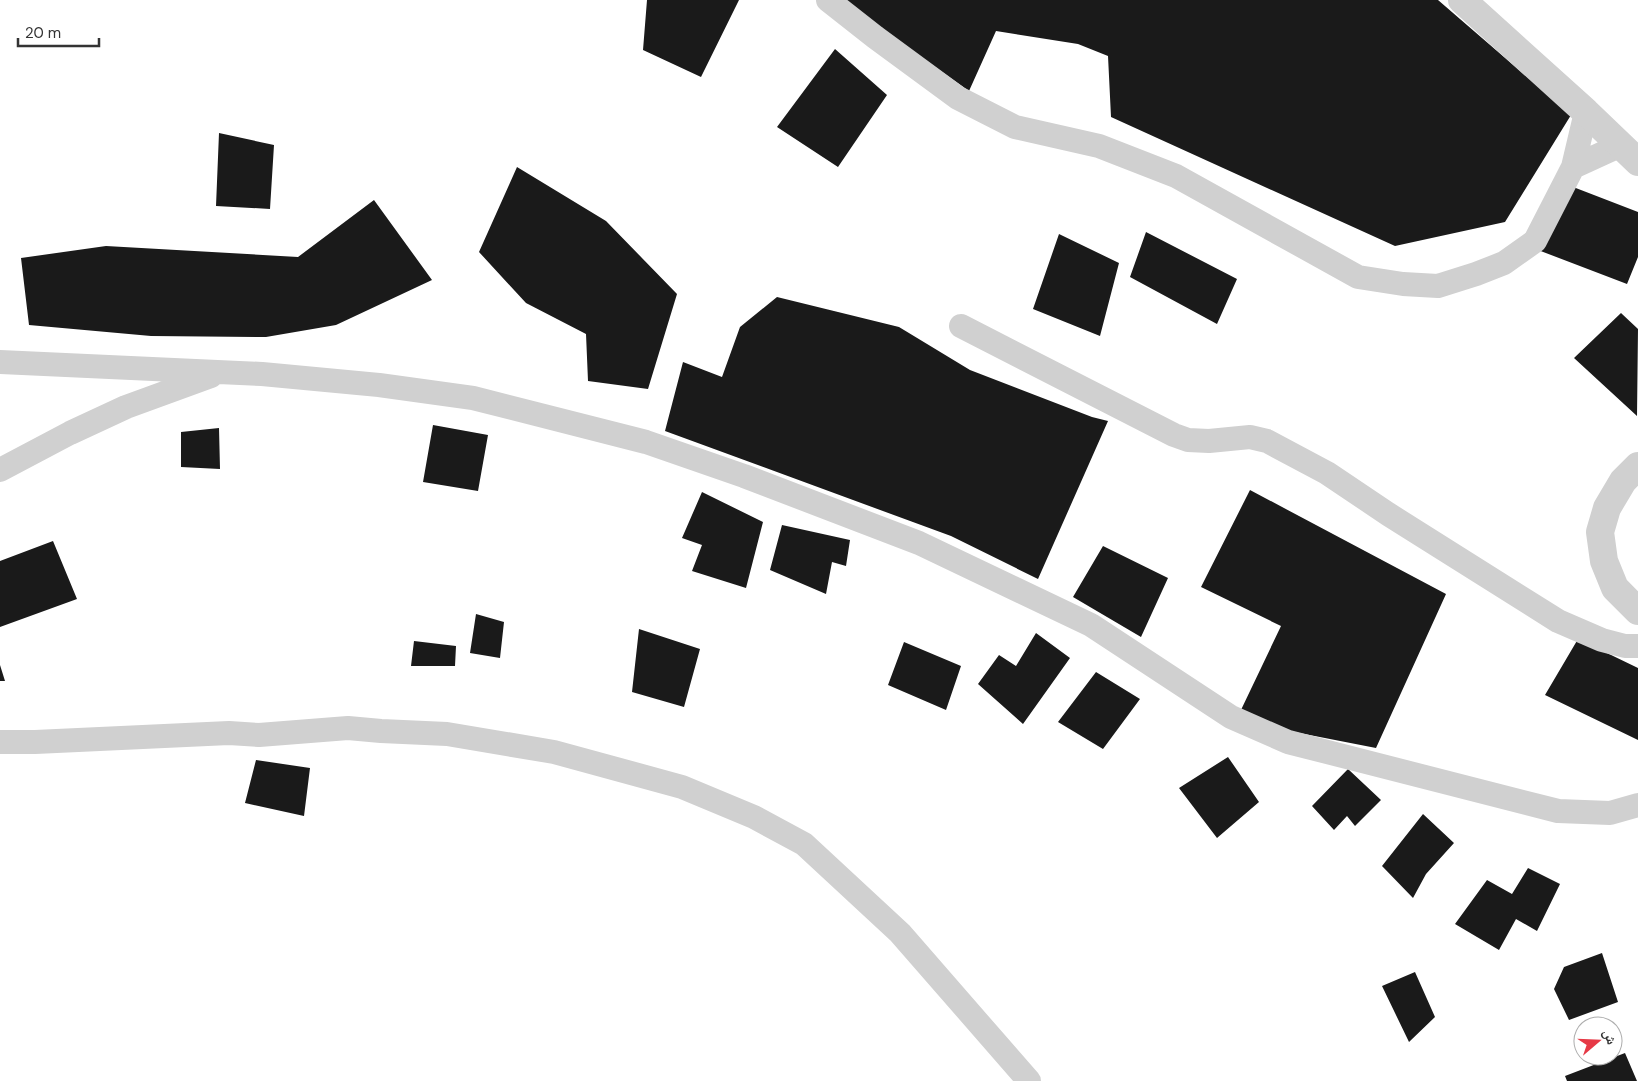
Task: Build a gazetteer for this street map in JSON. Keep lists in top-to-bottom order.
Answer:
{
  "scale_bar": "20 m",
  "north": "right"
}
